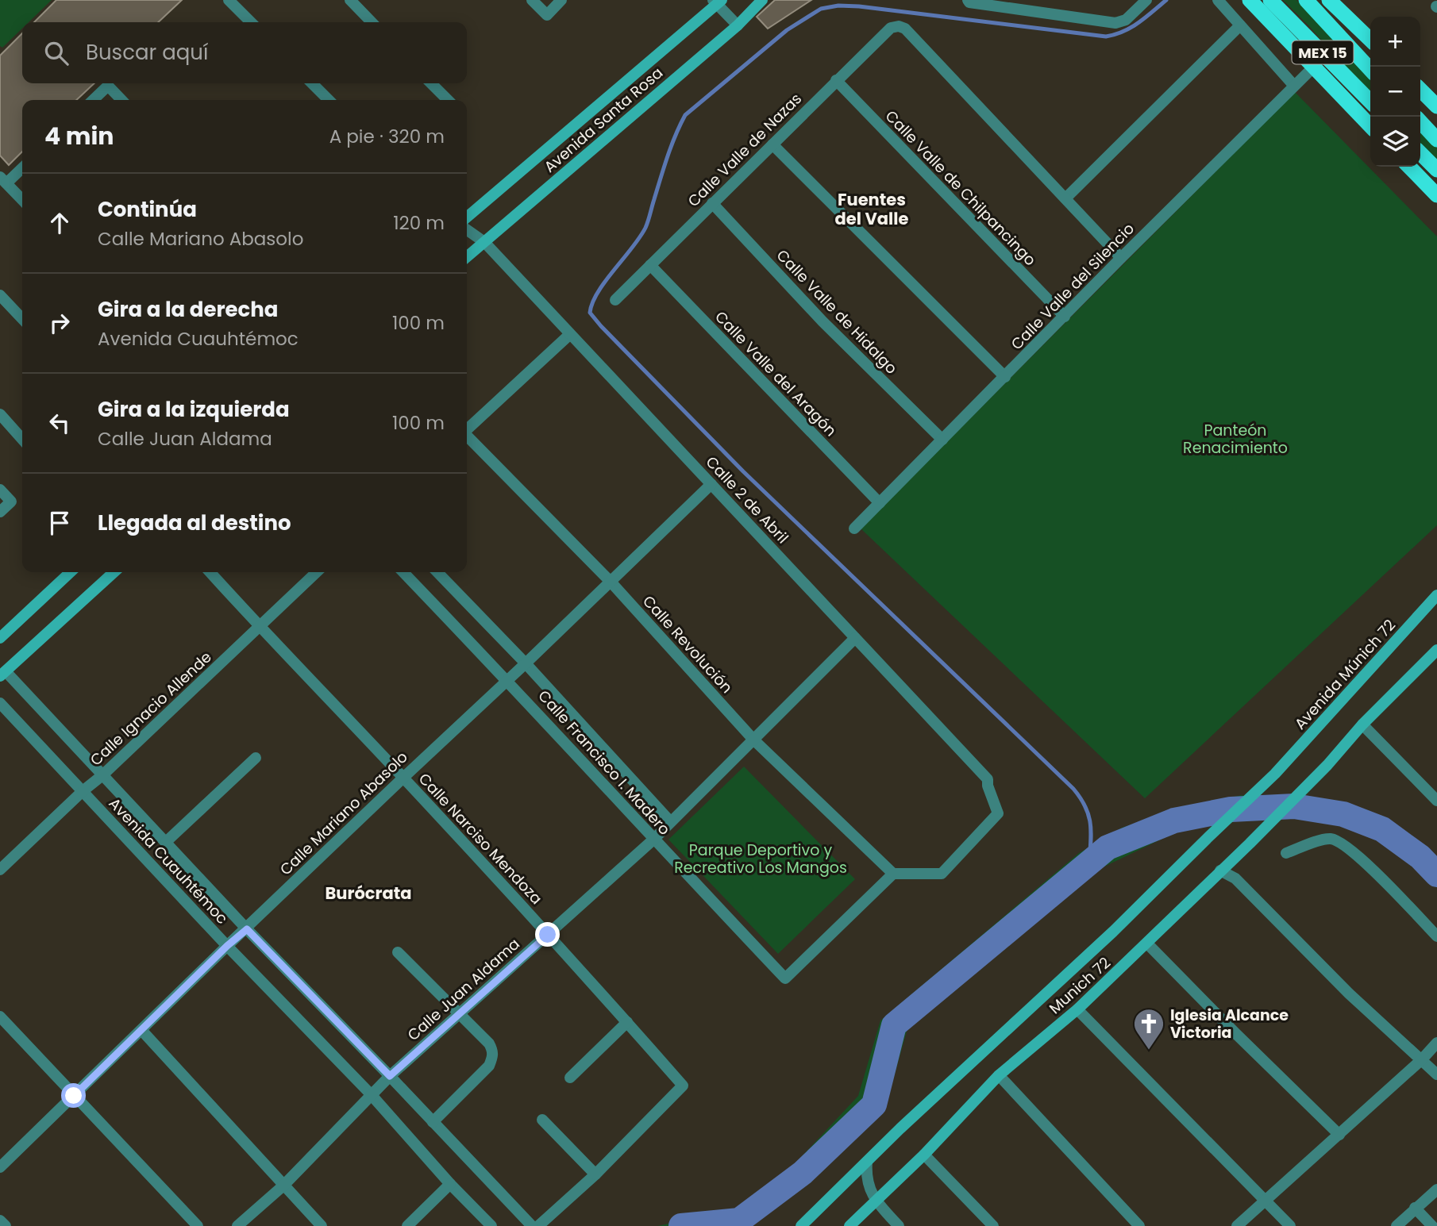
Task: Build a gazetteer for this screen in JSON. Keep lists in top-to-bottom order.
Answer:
{
  "streets": {
    "highway": ["MEX 15"],
    "main road": ["Avenida Santa Rosa", "Avenida Múnich 72", "Munich 72"],
    "street": [
      "Calle Valle de Nazas",
      "Calle Valle de Chilpancingo",
      "Calle Valle del Silencio",
      "Calle Valle de Hidalgo",
      "Calle Valle del Aragón",
      "Calle 2 de Abril",
      "Calle Revolución",
      "Calle Ignacio Allende",
      "Calle Francisco I. Madero",
      "Calle Mariano Abasolo",
      "Calle Narciso Mendoza",
      "Avenida Cuauhtémoc",
      "Calle Juan Aldama"
    ]
  },
  "crossings": [
    ["Avenida Santa Rosa", "Calle 2 de Abril"],
    ["Calle Valle de Nazas", "Calle Valle de Chilpancingo"],
    ["Calle Valle de Nazas", "Calle Valle de Hidalgo"],
    ["Calle Valle de Nazas", "Calle Valle del Aragón"],
    ["Calle Valle de Chilpancingo", "Calle Valle del Silencio"],
    ["Calle Valle del Silencio", "Calle Valle de Hidalgo"],
    ["Calle Valle del Silencio", "Calle Valle del Aragón"],
    ["Calle 2 de Abril", "Calle Revolución"],
    ["Calle 2 de Abril", "Calle Francisco I. Madero"],
    ["Calle 2 de Abril", "Calle Mariano Abasolo"],
    ["Calle 2 de Abril", "Calle Juan Aldama"],
    ["Calle Revolución", "Calle Francisco I. Madero"],
    ["Calle Revolución", "Calle Mariano Abasolo"],
    ["Calle Revolución", "Calle Juan Aldama"],
    ["Avenida Múnich 72", "Munich 72"],
    ["Calle Ignacio Allende", "Calle Narciso Mendoza"],
    ["Calle Ignacio Allende", "Avenida Cuauhtémoc"],
    ["Calle Francisco I. Madero", "Calle Mariano Abasolo"],
    ["Calle Francisco I. Madero", "Calle Juan Aldama"],
    ["Calle Mariano Abasolo", "Calle Narciso Mendoza"],
    ["Calle Mariano Abasolo", "Avenida Cuauhtémoc"],
    ["Calle Narciso Mendoza", "Calle Juan Aldama"],
    ["Avenida Cuauhtémoc", "Calle Juan Aldama"]
  ],
  "districts": ["Fuentes del Valle", "Burócrata"],
  "parks": ["Panteón Renacimiento", "Parque Deportivo y Recreativo Los Mangos"],
  "places": {
    "church": ["Iglesia Alcance Victoria"]
  },
  "page": {
    "map_buttons": ["+", "−"],
    "search": "Buscar aquí",
    "heading": ["4 min", "A pie · 320 m"],
    "list": [
      ["Continúa", "Calle Mariano Abasolo", "120 m"],
      ["Gira a la derecha", "Avenida Cuauhtémoc", "100 m"],
      ["Gira a la izquierda", "Calle Juan Aldama", "100 m"],
      "Llegada al destino"
    ]
  }
}
